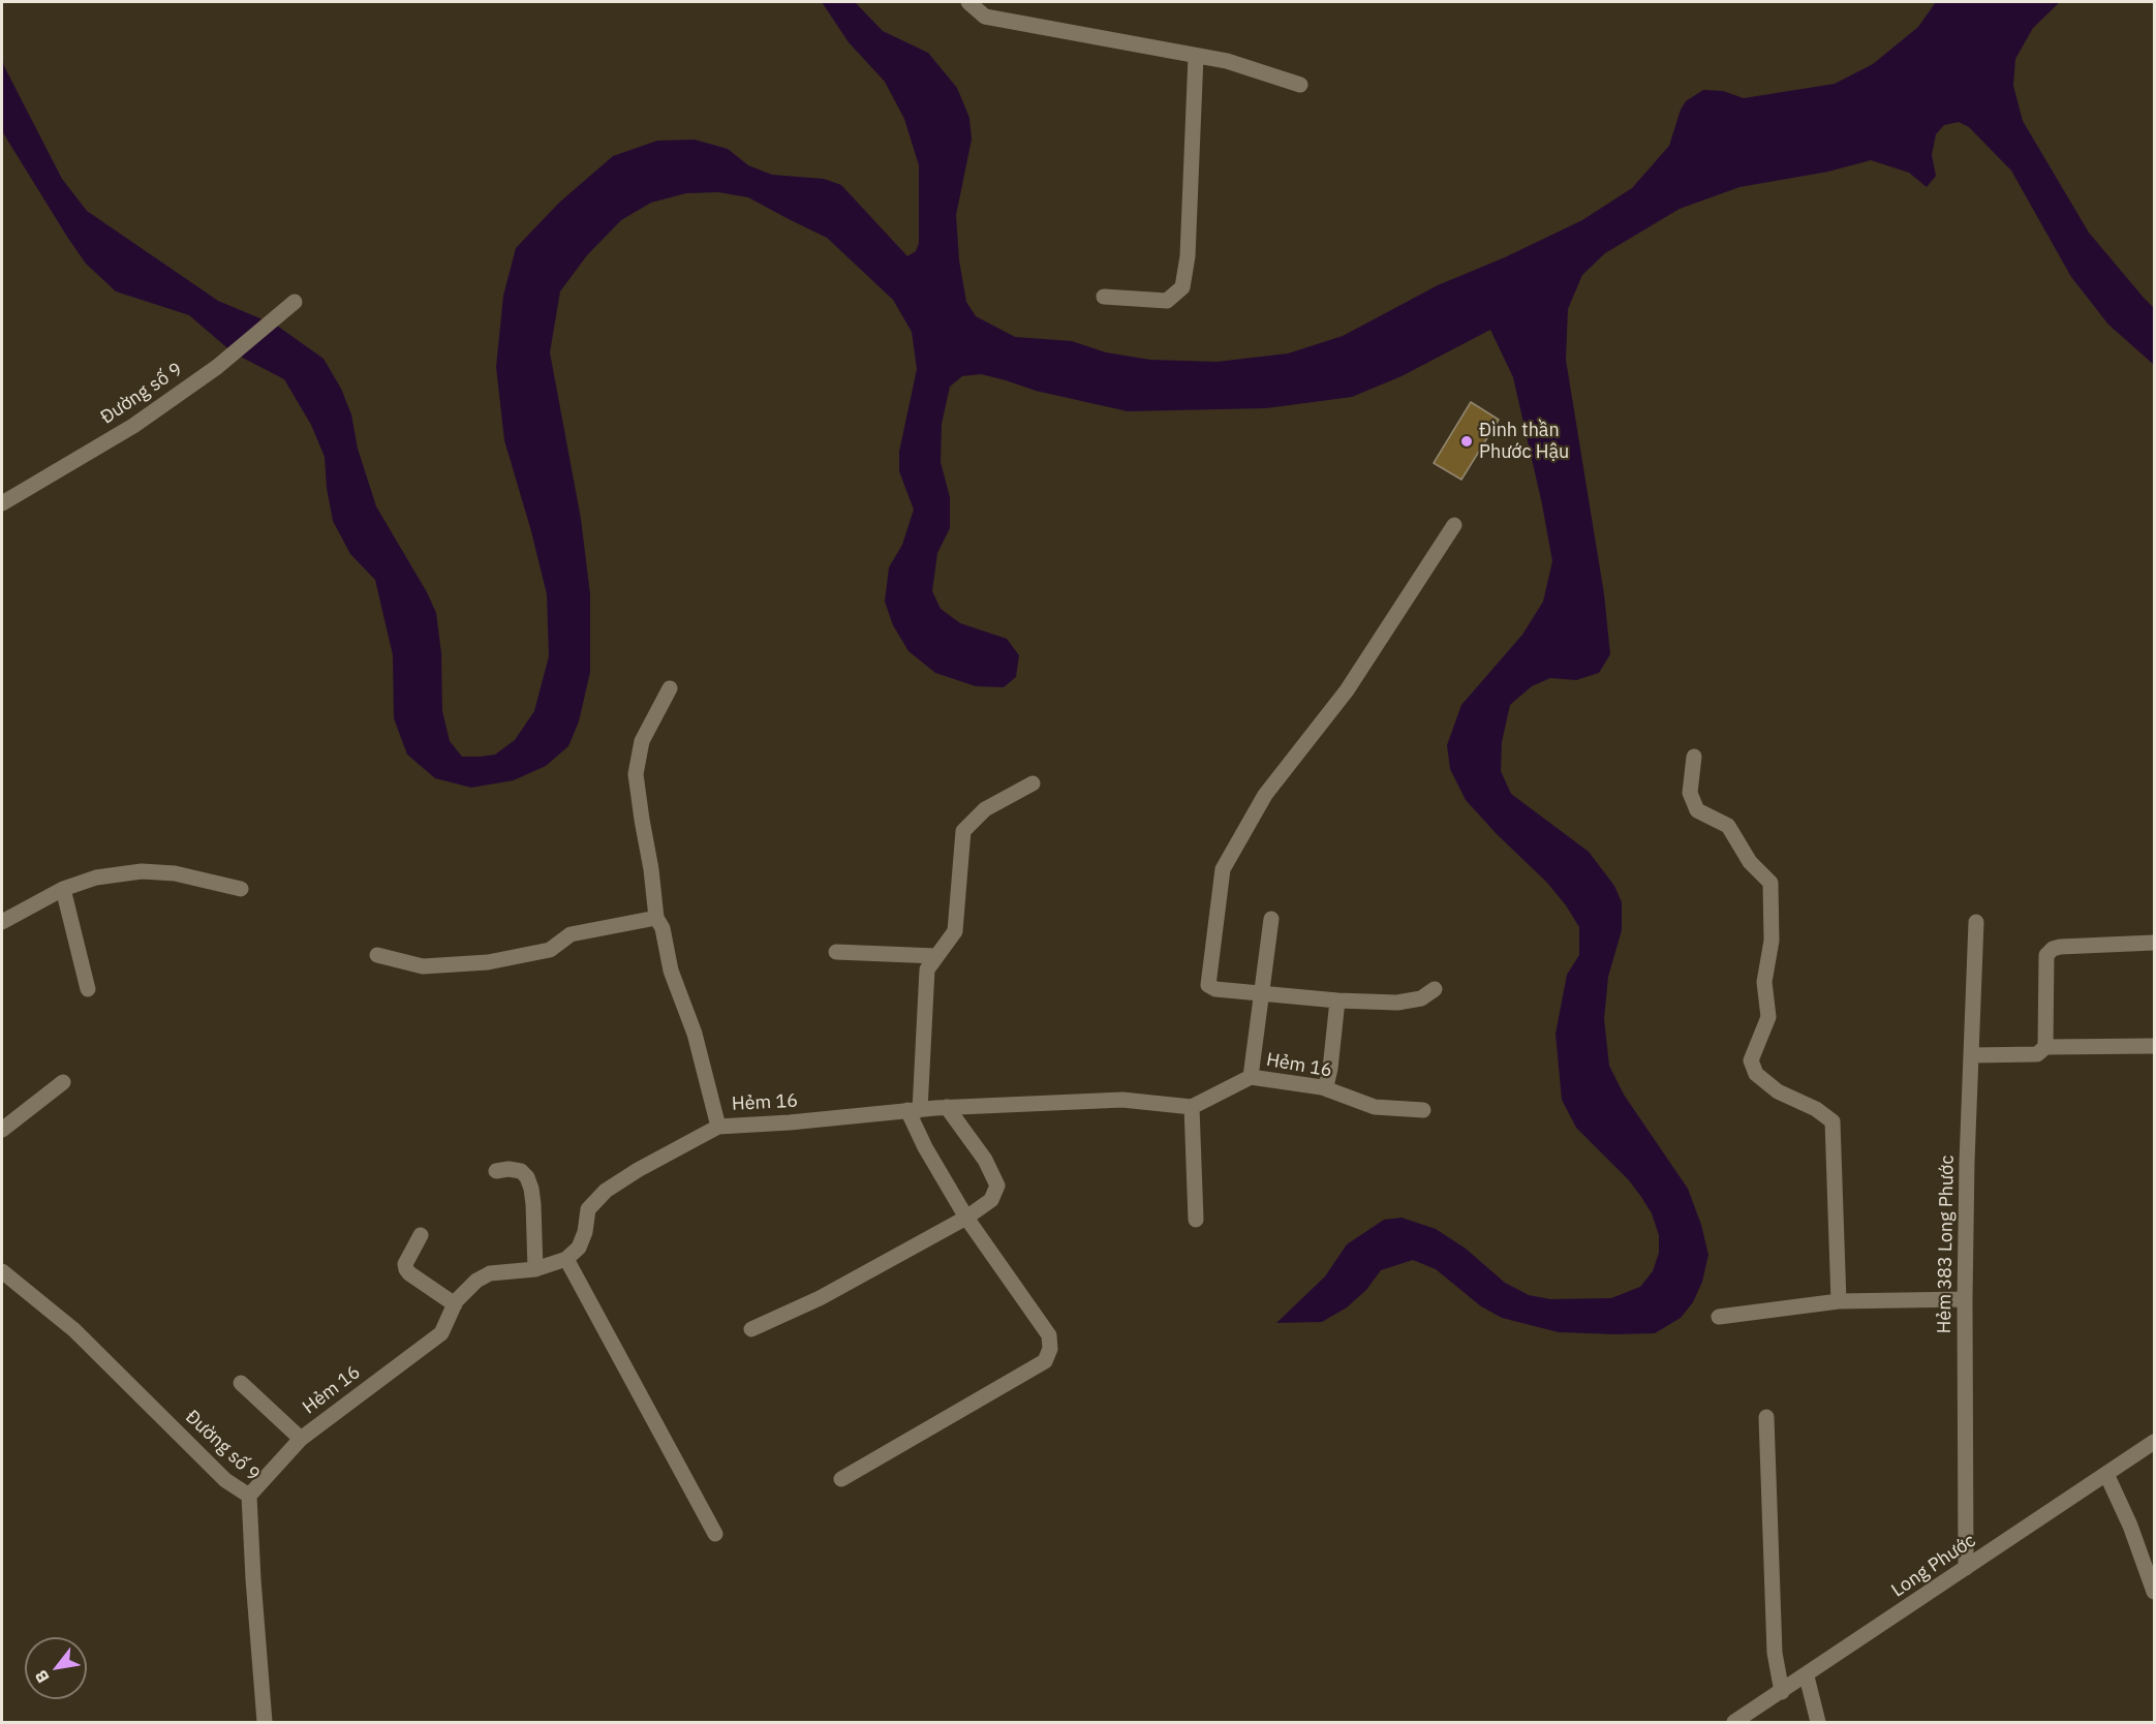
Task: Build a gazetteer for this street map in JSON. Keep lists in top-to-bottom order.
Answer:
{
  "streets": {
    "street": [
      "Đường số 9",
      "Hẻm 16",
      "Hẻm 383 Long Phước",
      "Long Phước"
    ]
  },
  "crossings": [
    ["Đường số 9", "Hẻm 16"],
    ["Hẻm 383 Long Phước", "Long Phước"]
  ],
  "places": ["Đình thần Phước Hậu"],
  "north": "bottom left"
}
